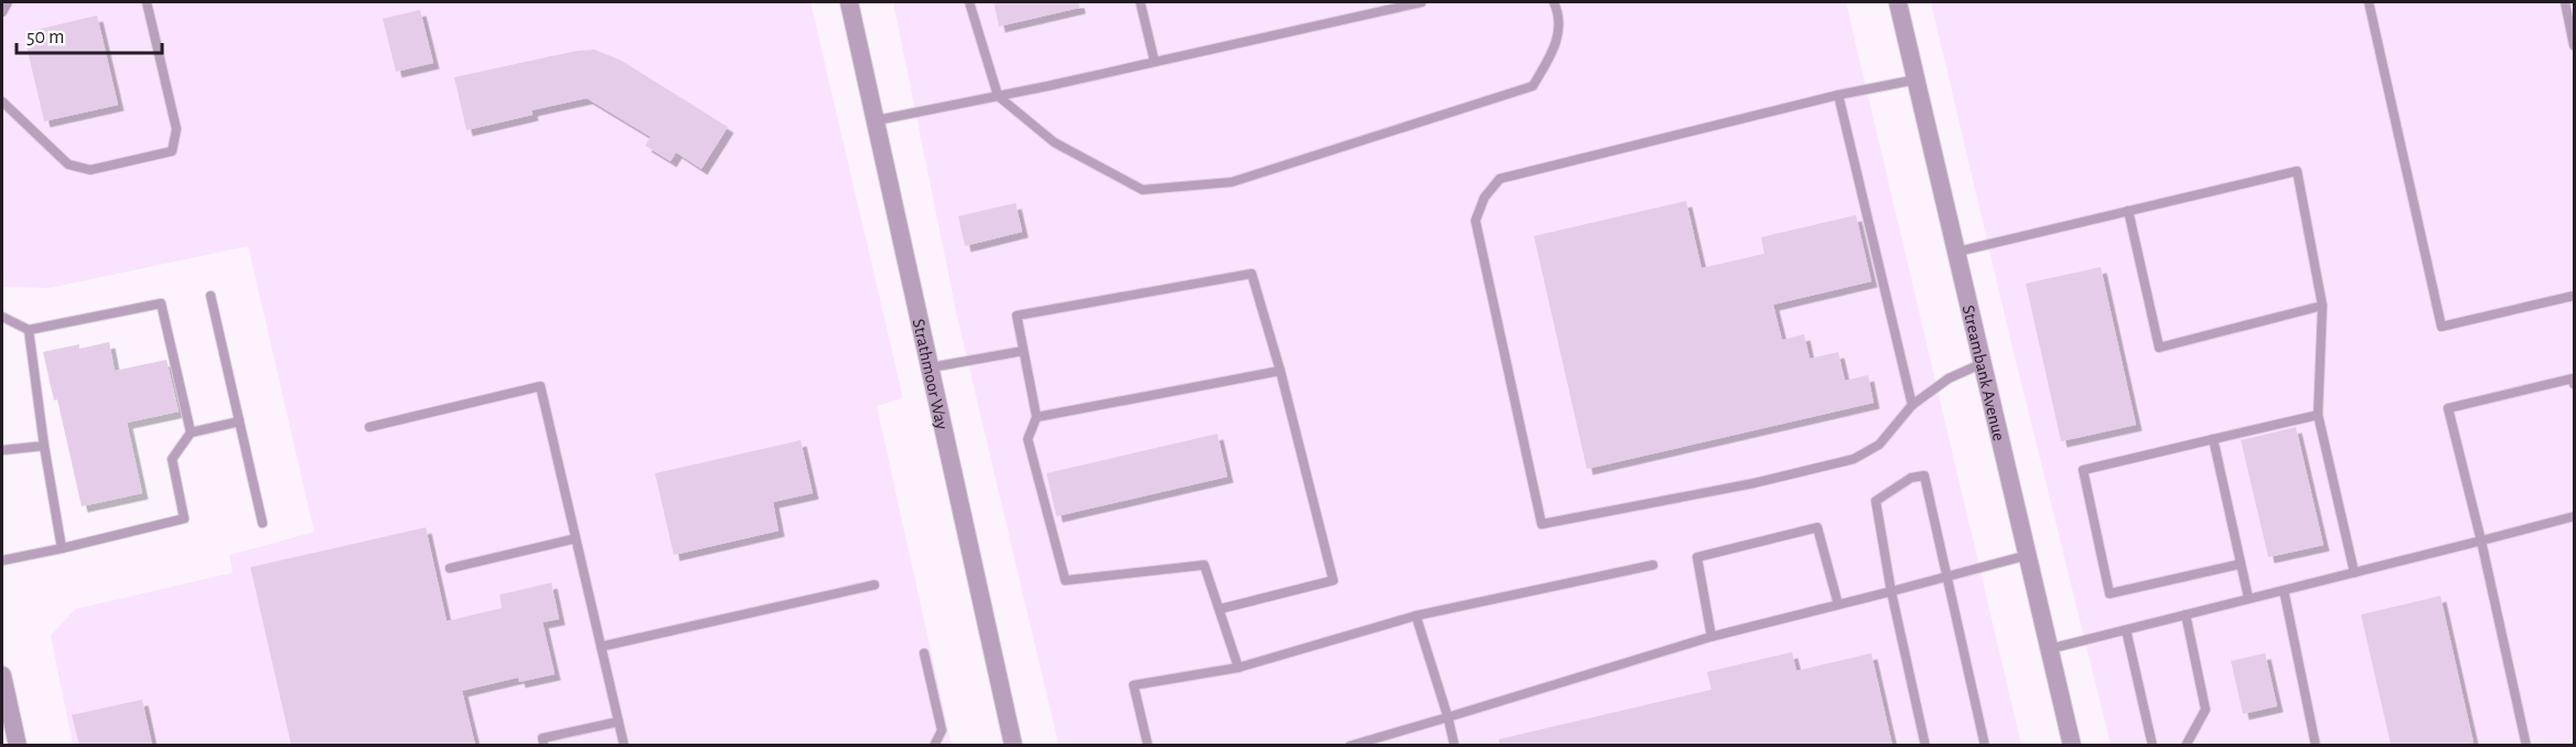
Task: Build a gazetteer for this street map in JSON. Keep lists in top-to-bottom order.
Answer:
{
  "streets": {
    "street": ["Strathmoor Way", "Streambank Avenue"]
  },
  "scale_bar": "50 m"
}
